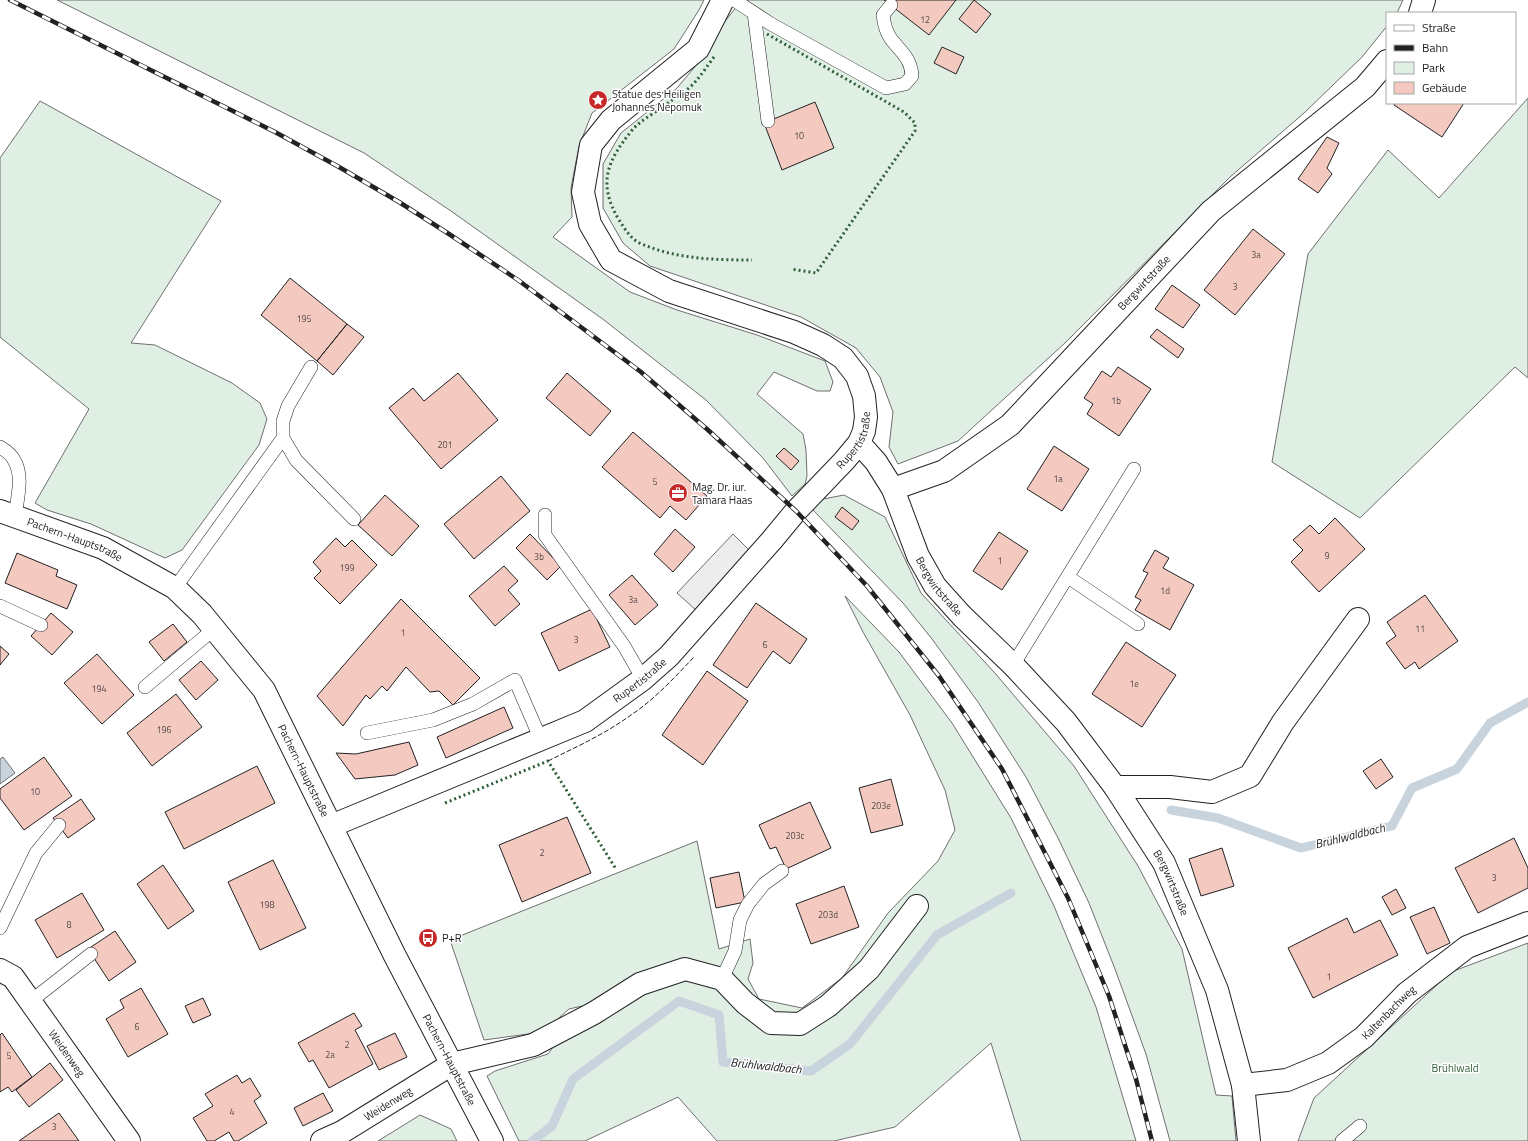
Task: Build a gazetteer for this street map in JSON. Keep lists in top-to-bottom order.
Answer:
{
  "streets": {
    "street": [
      "Bergwirtstraße",
      "Rupertistraße",
      "Pachern-Hauptstraße",
      "Kaltenbachweg",
      "Weidenweg"
    ]
  },
  "crossings": [
    ["Bergwirtstraße", "Rupertistraße"],
    ["Bergwirtstraße", "Kaltenbachweg"],
    ["Rupertistraße", "Pachern-Hauptstraße"],
    ["Pachern-Hauptstraße", "Weidenweg"]
  ],
  "water": ["Brühlwaldbach"],
  "parks": ["Brühlwald"],
  "places": {
    "place": ["Statue des Heiligen Johannes Nepomuk"],
    "office": ["Mag. Dr. iur. Tamara Haas"],
    "bus stop": ["P+R"]
  },
  "house_numbers": [
    "12",
    "10",
    "3a",
    "3",
    "195",
    "1b",
    "201",
    "1a",
    "5",
    "9",
    "3b",
    "1",
    "199",
    "1d",
    "3a",
    "11",
    "1",
    "3",
    "6",
    "1e",
    "194",
    "196",
    "10",
    "203e",
    "203c",
    "2",
    "3",
    "198",
    "203d",
    "8",
    "1",
    "6",
    "2",
    "2a",
    "5",
    "4",
    "3"
  ],
  "legend": [
    "Straße",
    "Bahn",
    "Park",
    "Gebäude"
  ]
}
